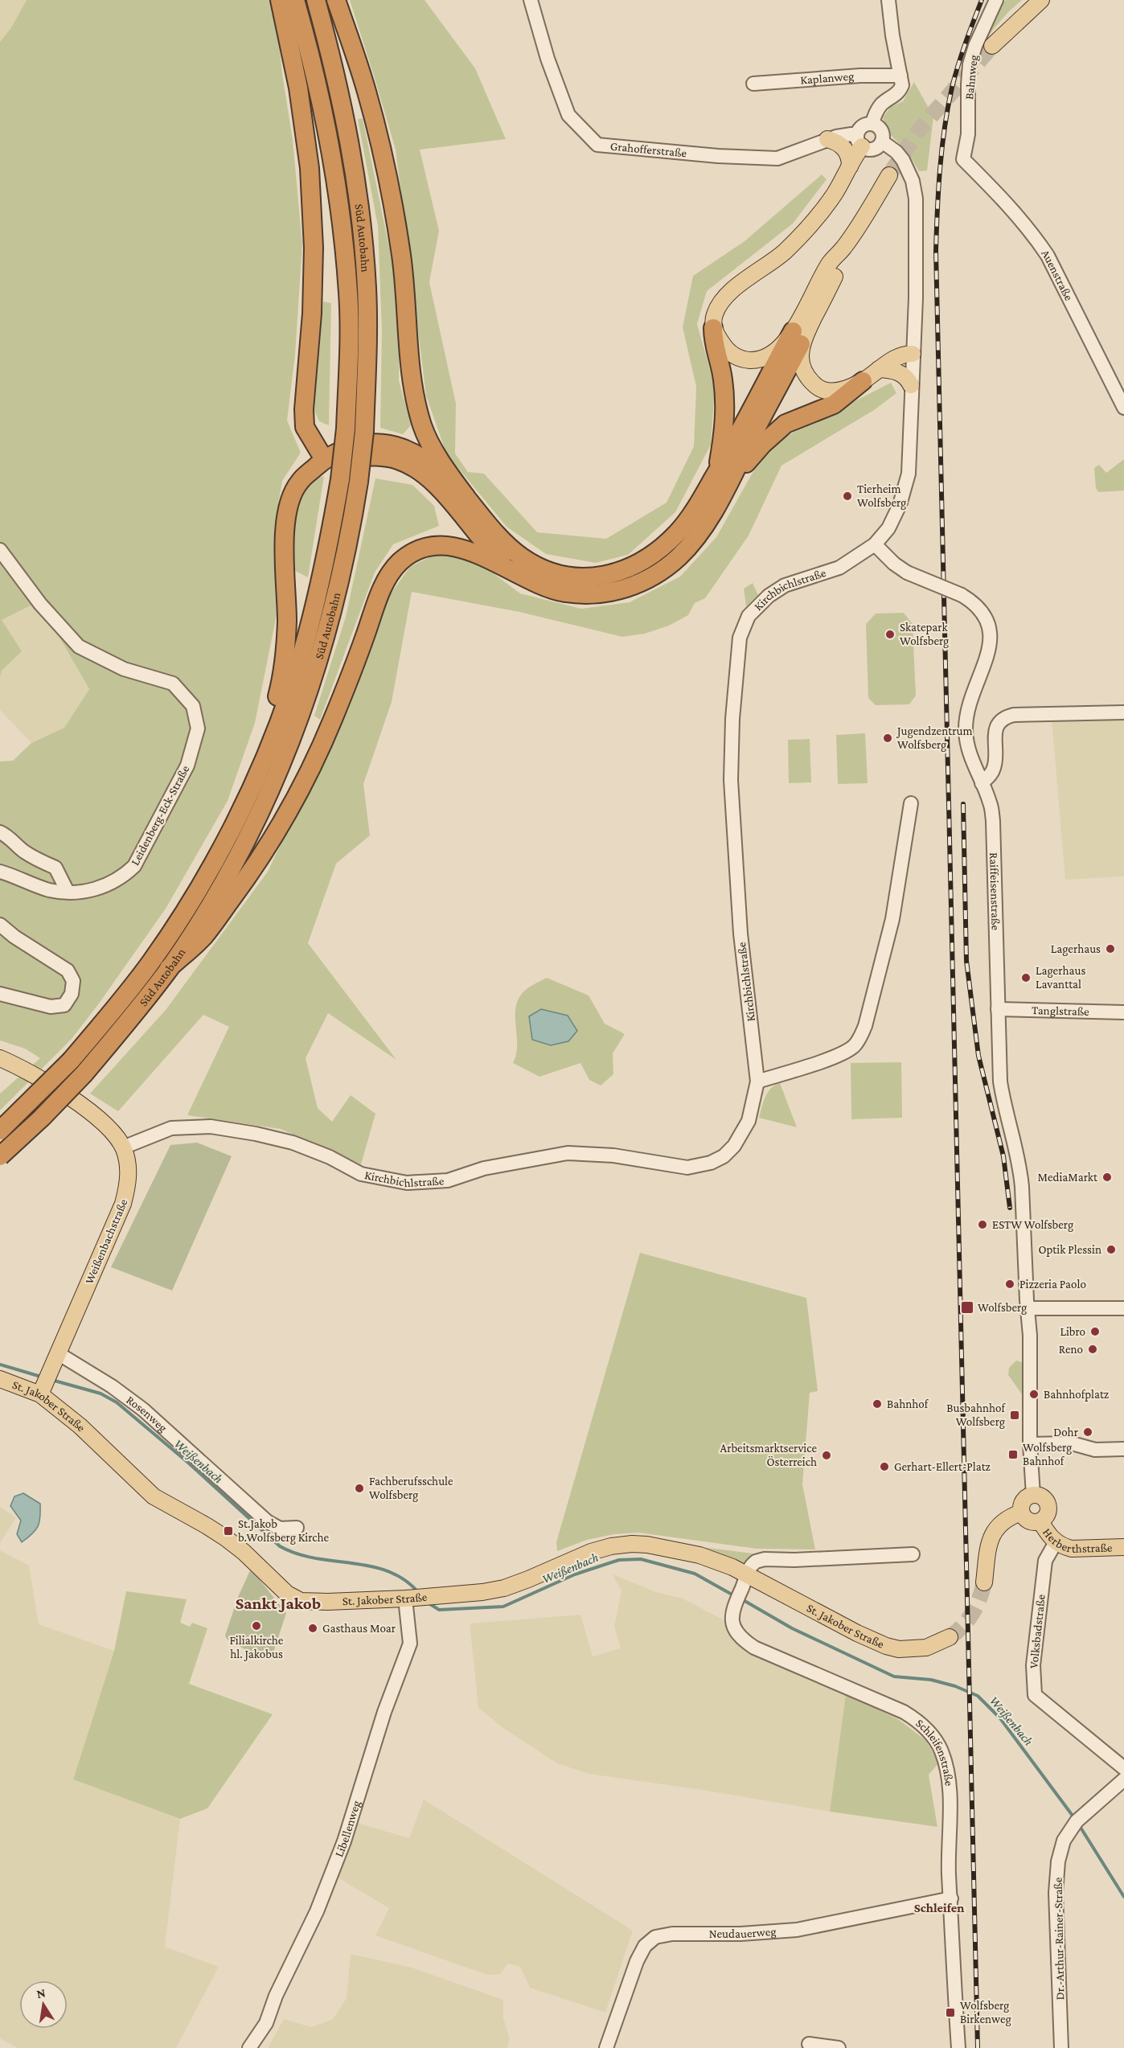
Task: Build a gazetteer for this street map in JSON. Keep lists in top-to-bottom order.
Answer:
{
  "streets": {
    "highway": ["Süd Autobahn"],
    "main road": ["Weißenbachstraße", "St. Jakober Straße", "Herberthstraße"],
    "street": [
      "Bahnweg",
      "Kaplanweg",
      "Grahofferstraße",
      "Auenstraße",
      "Kirchbichlstraße",
      "Leidenberg-Eck-Straße",
      "Raiffeisenstraße",
      "Tanglstraße",
      "Rosenweg",
      "Volksbadstraße",
      "Schleifenstraße",
      "Libellenweg",
      "Neudauerweg",
      "Dr.-Arthur-Rainer-Straße"
    ]
  },
  "crossings": [
    ["Bahnweg", "Auenstraße"],
    ["Grahofferstraße", "Kirchbichlstraße"],
    ["Kirchbichlstraße", "Raiffeisenstraße"],
    ["Kirchbichlstraße", "Weißenbachstraße"],
    ["Raiffeisenstraße", "Tanglstraße"],
    ["Weißenbachstraße", "St. Jakober Straße"],
    ["Weißenbachstraße", "Rosenweg"],
    ["St. Jakober Straße", "Rosenweg"],
    ["St. Jakober Straße", "Schleifenstraße"],
    ["St. Jakober Straße", "Libellenweg"],
    ["Herberthstraße", "Volksbadstraße"],
    ["Schleifenstraße", "Neudauerweg"]
  ],
  "districts": ["Sankt Jakob", "Schleifen"],
  "water": ["Weißenbach"],
  "places": {
    "other": [
      "Tierheim Wolfsberg",
      "Skatepark Wolfsberg",
      "Jugendzentrum Wolfsberg",
      "Lagerhaus",
      "Lagerhaus Lavanttal",
      "MediaMarkt",
      "ESTW Wolfsberg",
      "Optik Plessin",
      "Pizzeria Paolo",
      "Libro",
      "Reno",
      "Bahnhofplatz",
      "Bahnhof",
      "Dohr",
      "Arbeitsmarktservice Österreich",
      "Gerhart-Ellert-Platz",
      "Fachberufsschule Wolfsberg",
      "Filialkirche hl. Jakobus",
      "Gasthaus Moar"
    ],
    "transit": [
      "Wolfsberg",
      "Busbahnhof Wolfsberg",
      "Wolfsberg Bahnhof",
      "St.Jakob b.Wolfsberg Kirche",
      "Wolfsberg Birkenweg"
    ]
  },
  "north": "top"
}
